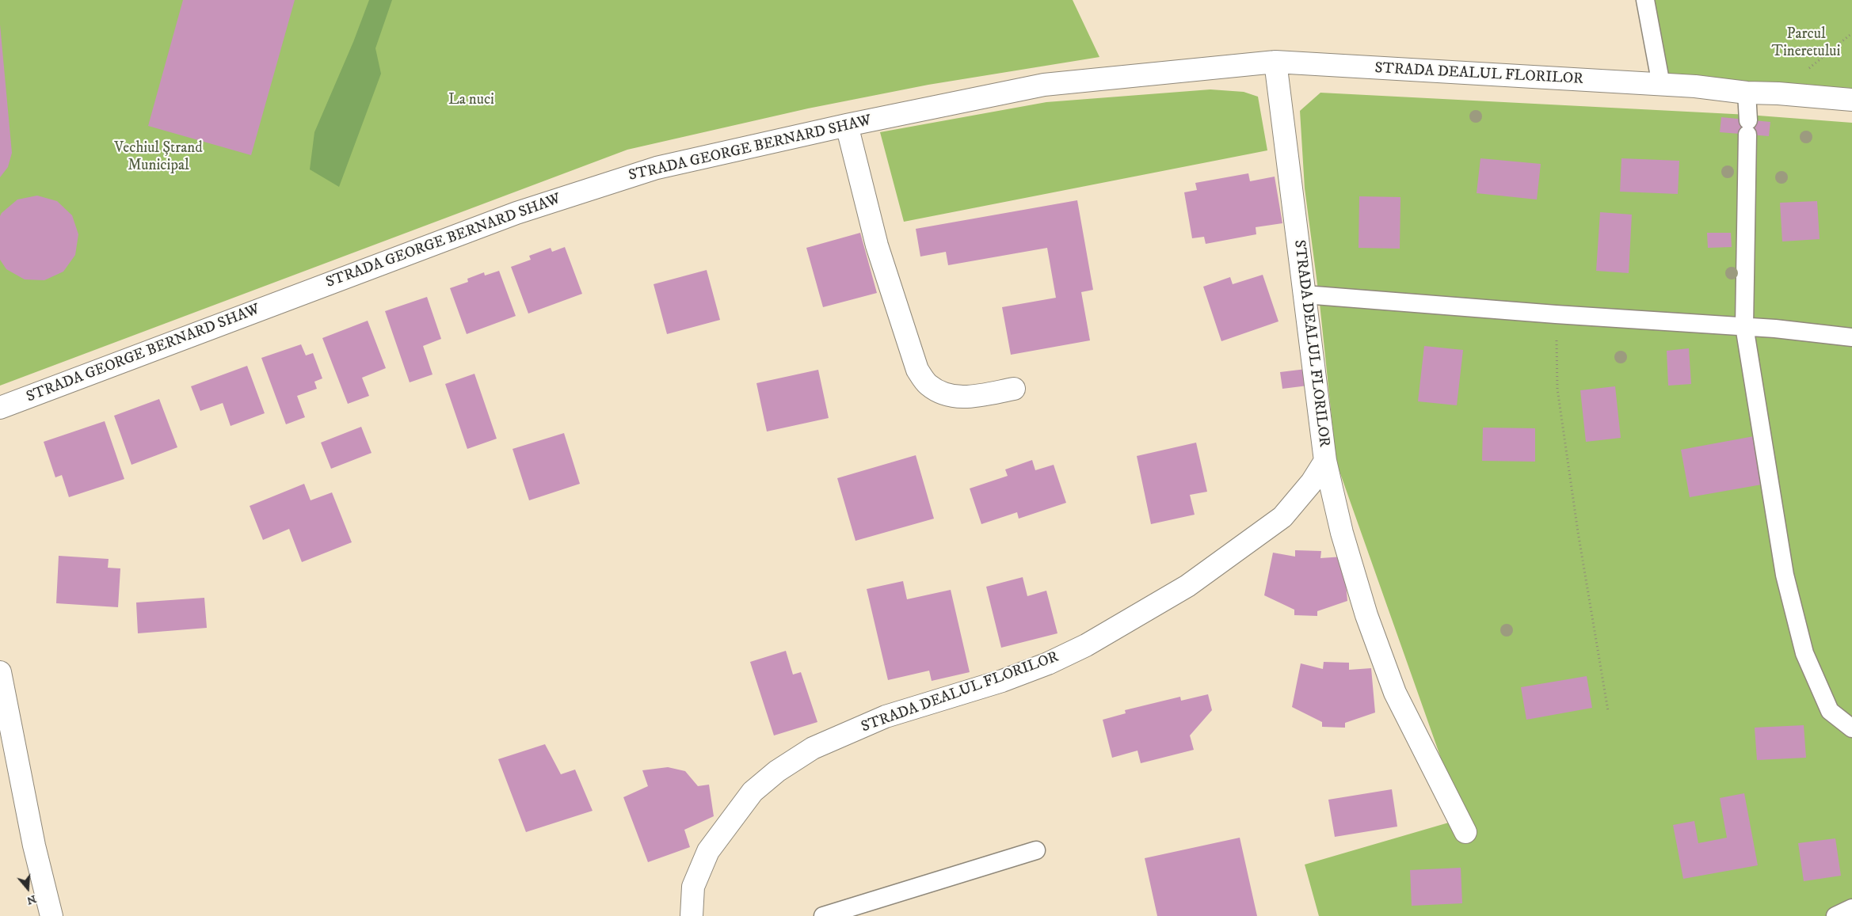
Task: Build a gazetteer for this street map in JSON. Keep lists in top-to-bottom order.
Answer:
{
  "streets": {
    "street": ["STRADA DEALUL FLORILOR", "STRADA GEORGE BERNARD SHAW"]
  },
  "crossings": [
    ["STRADA DEALUL FLORILOR", "STRADA GEORGE BERNARD SHAW"]
  ],
  "parks": ["Parcul Tineretului", "La nuci", "Vechiul Ștrand Municipal"],
  "north": "bottom"
}
